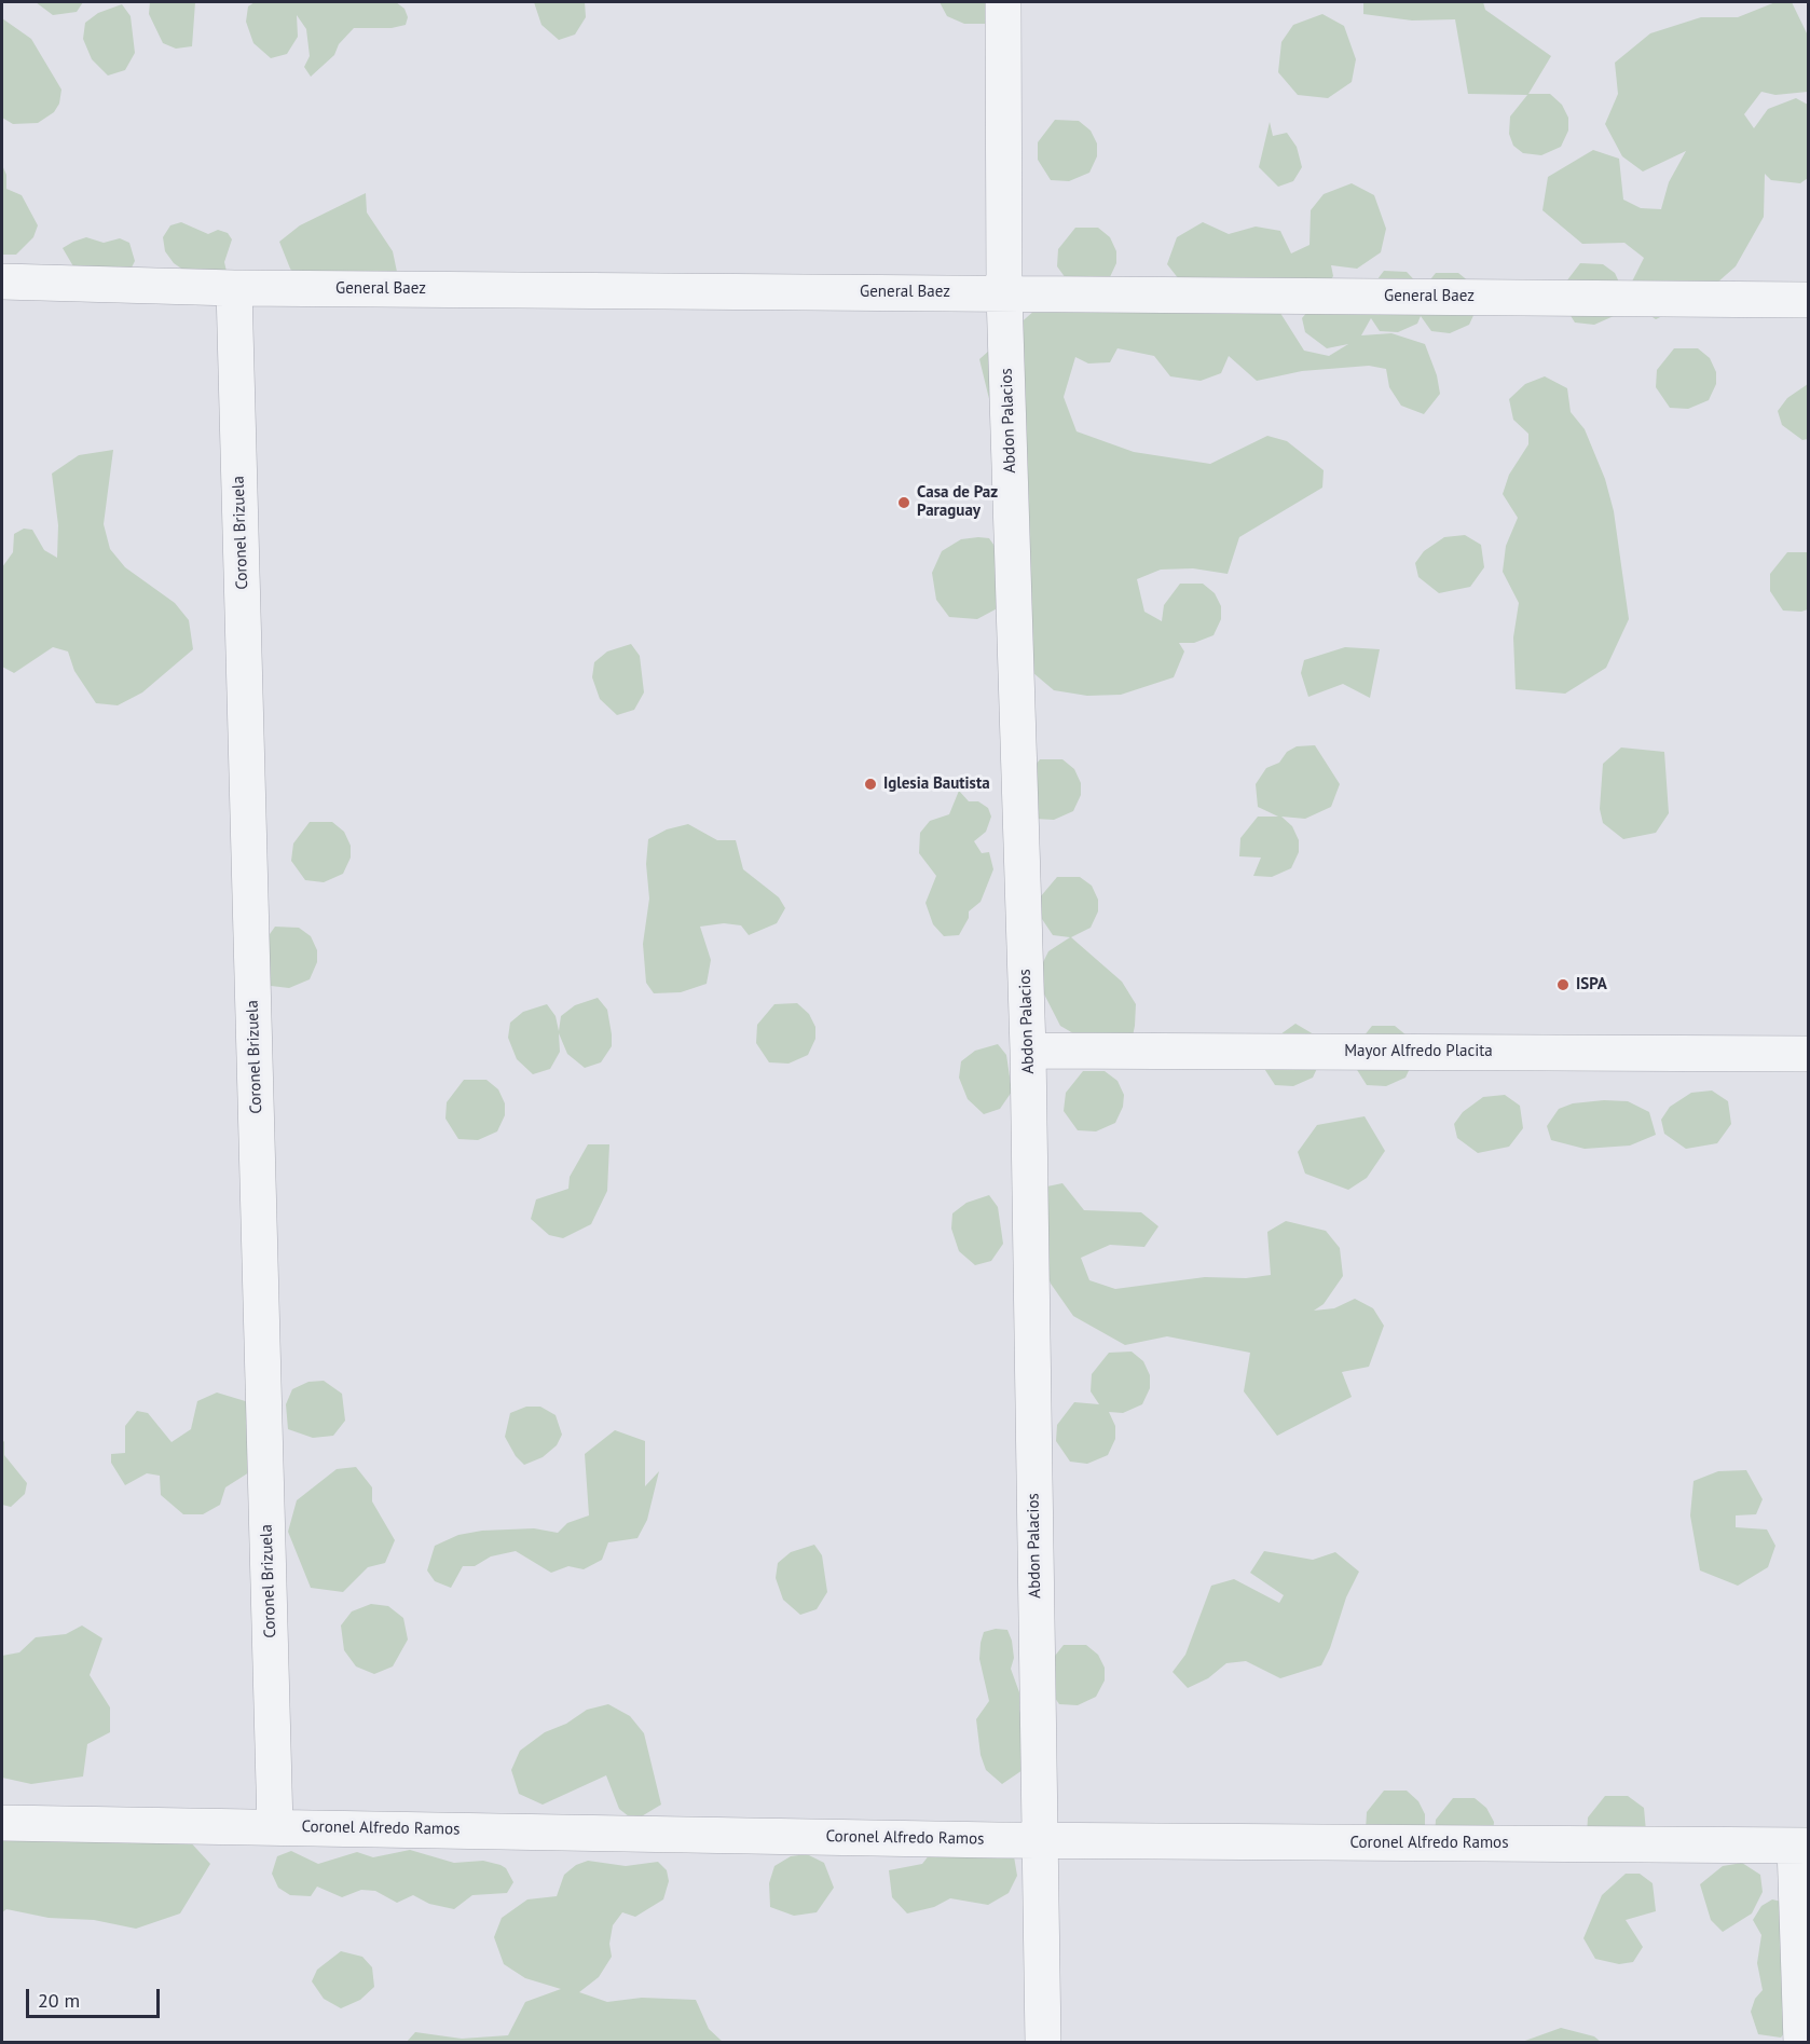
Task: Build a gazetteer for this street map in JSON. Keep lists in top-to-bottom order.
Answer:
{
  "streets": {
    "street": [
      "General Baez",
      "Abdon Palacios",
      "Coronel Brizuela",
      "Mayor Alfredo Placita",
      "Coronel Alfredo Ramos"
    ]
  },
  "crossings": [
    ["General Baez", "Abdon Palacios"],
    ["General Baez", "Coronel Brizuela"],
    ["Abdon Palacios", "Mayor Alfredo Placita"],
    ["Abdon Palacios", "Coronel Alfredo Ramos"],
    ["Coronel Brizuela", "Coronel Alfredo Ramos"]
  ],
  "places": ["Casa de Paz Paraguay", "Iglesia Bautista", "ISPA"],
  "scale_bar": "20 m"
}
